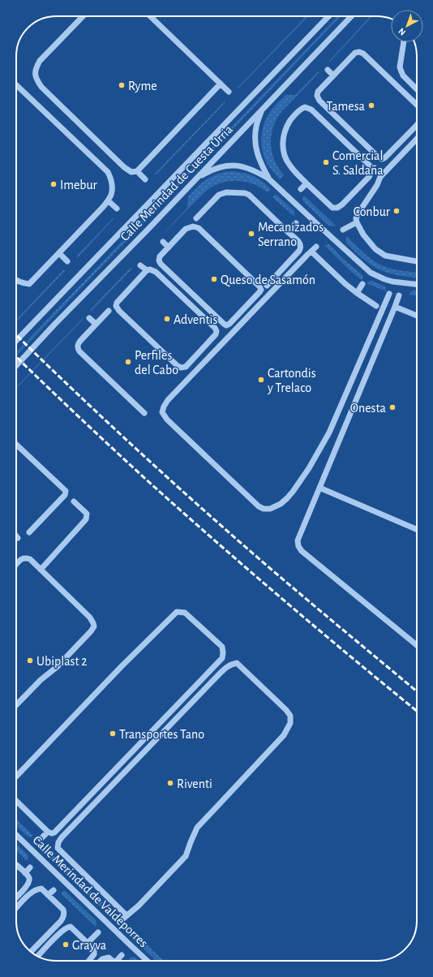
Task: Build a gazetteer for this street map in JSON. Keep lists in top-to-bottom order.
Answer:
{
  "streets": {
    "street": ["Calle Merindad de Cuesta Urria", "Calle Merindad de Valdeporres"]
  },
  "places": [
    "Ryme",
    "Tamesa",
    "Comercial S. Saldaña",
    "Imebur",
    "Conbur",
    "Mecanizados Serrano",
    "Queso de Sasamón",
    "Adventis",
    "Perfiles del Cabo",
    "Cartondis y Trelaco",
    "Onesta",
    "Ubiplast 2",
    "Transportes Tano",
    "Riventi",
    "Grayva"
  ],
  "north": "bottom left"
}
